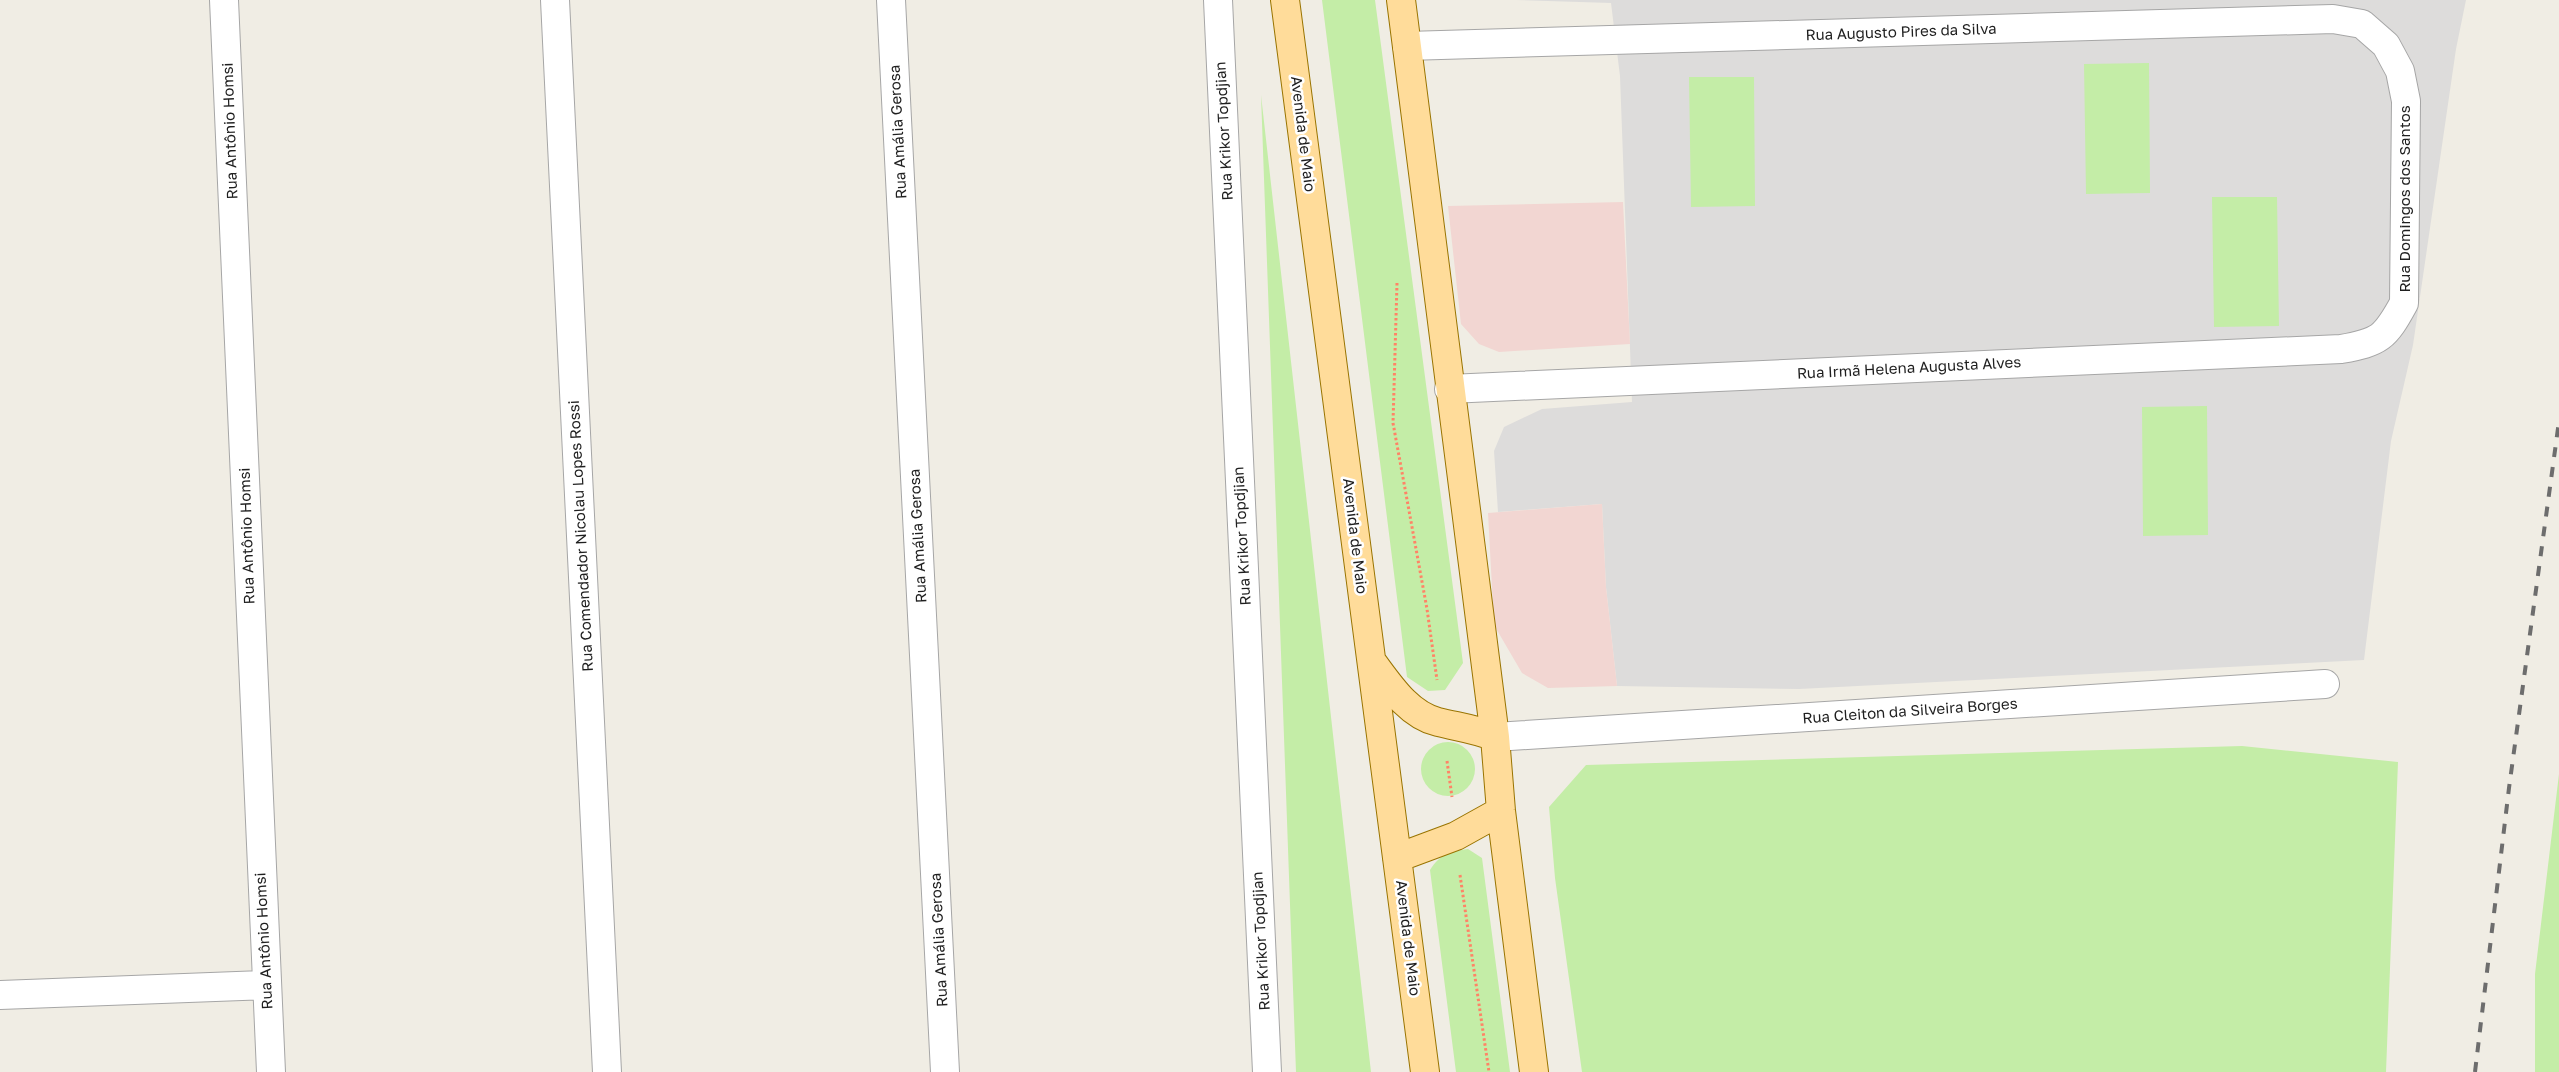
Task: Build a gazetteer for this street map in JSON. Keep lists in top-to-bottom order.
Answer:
{
  "streets": {
    "main road": ["Avenida de Maio"],
    "street": [
      "Rua Augusto Pires da Silva",
      "Rua Antônio Homsi",
      "Rua Krikor Topdjian",
      "Rua Amália Gerosa",
      "Rua Domingos dos Santos",
      "Rua Irmã Helena Augusta Alves",
      "Rua Comendador Nicolau Lopes Rossi",
      "Rua Cleiton da Silveira Borges"
    ]
  },
  "crossings": [
    ["Rua Augusto Pires da Silva", "Rua Domingos dos Santos"],
    ["Rua Domingos dos Santos", "Rua Irmã Helena Augusta Alves"]
  ]
}
